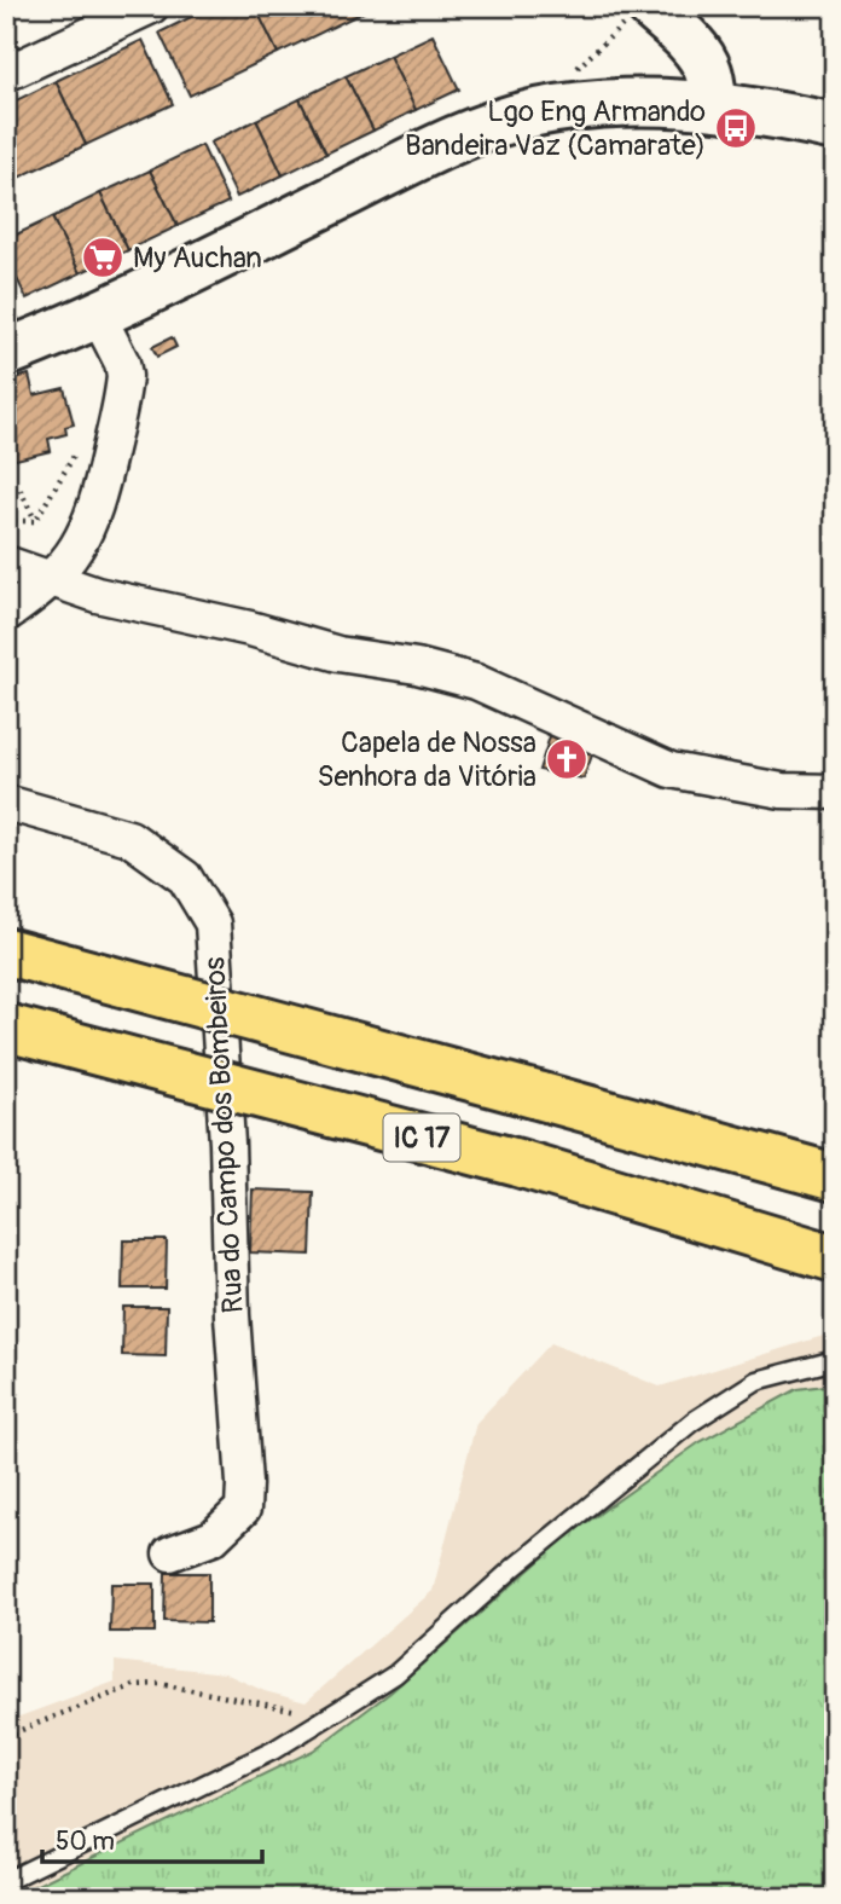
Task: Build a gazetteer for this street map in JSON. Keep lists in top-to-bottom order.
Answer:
{
  "streets": {
    "highway": ["IC 17"],
    "street": ["Rua do Campo dos Bombeiros"]
  },
  "places": {
    "bus stop": ["Lgo Eng Armando Bandeira Vaz (Camarate)"],
    "supermarket": ["My Auchan"],
    "church": ["Capela de Nossa Senhora da Vitória"]
  },
  "scale_bar": "50 m"
}
